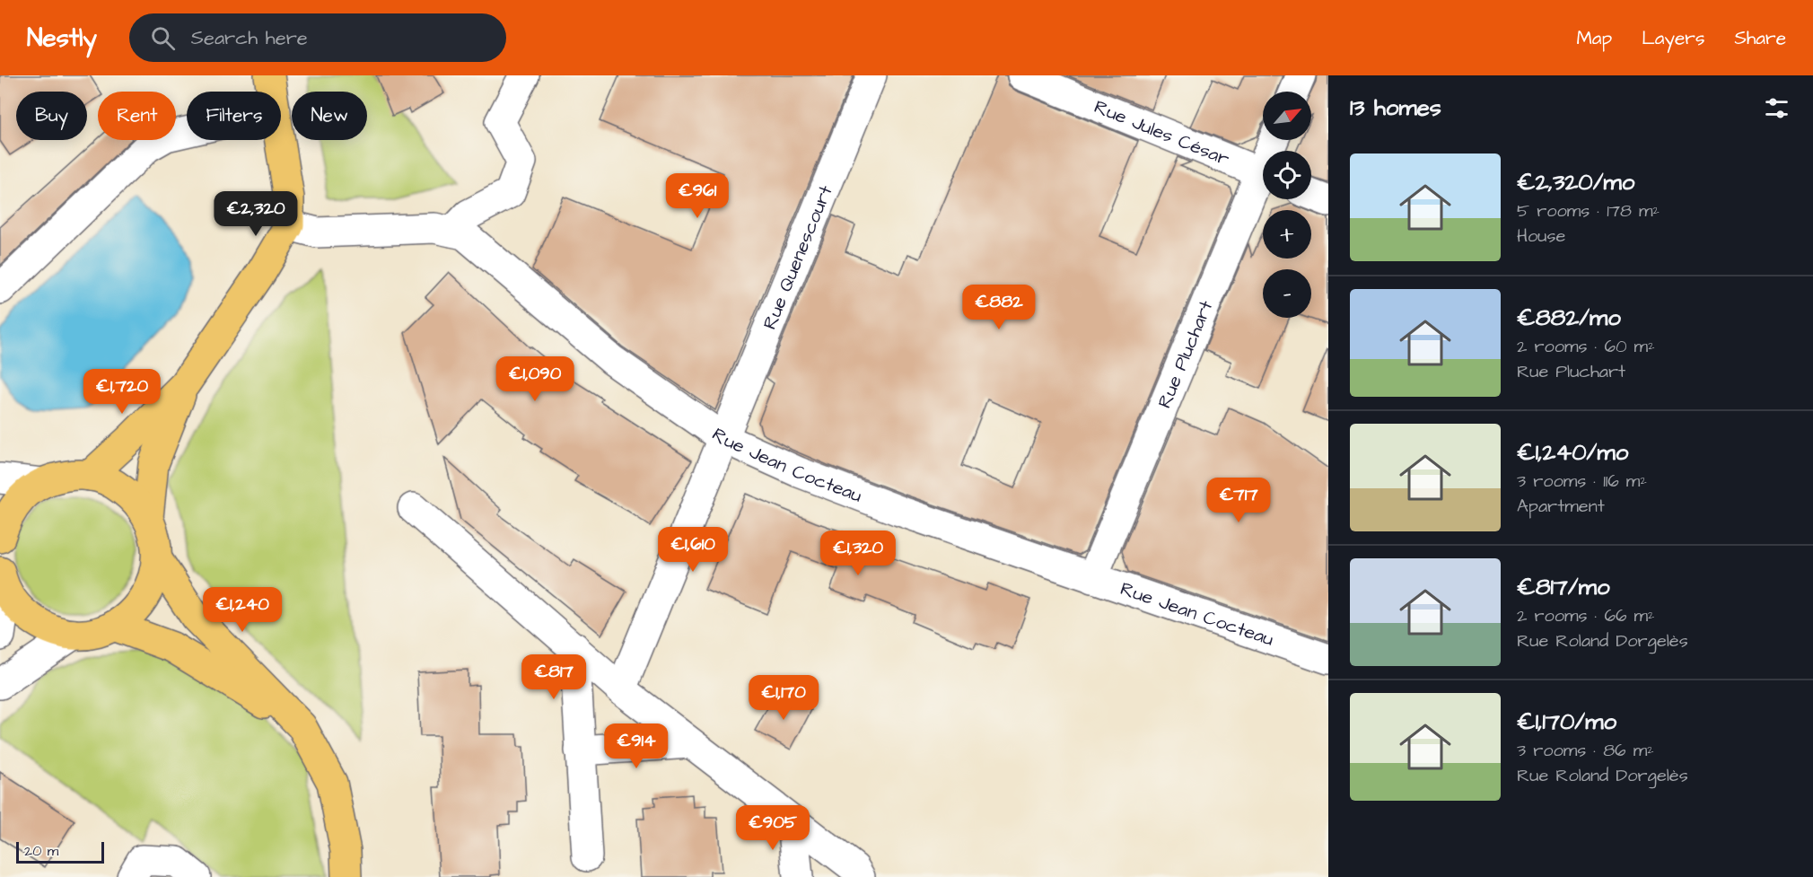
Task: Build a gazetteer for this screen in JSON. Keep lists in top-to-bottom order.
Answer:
{
  "streets": {
    "street": [
      "Rue Jules César",
      "Rue Quenescourt",
      "Rue Pluchart",
      "Rue Jean Cocteau"
    ]
  },
  "crossings": [
    ["Rue Quenescourt", "Rue Jean Cocteau"],
    ["Rue Pluchart", "Rue Jean Cocteau"]
  ],
  "scale_bar": "20 m",
  "north": "top right",
  "page": {
    "header": "Nestly",
    "search": "Search here",
    "nav": ["Map", "Layers", "Share"],
    "heading": "13 homes",
    "map_buttons": ["+", "−"],
    "chip": [
      "Buy",
      "Rent",
      "Filters",
      "New"
    ],
    "list": [
      {
        "name": "€2,320/mo",
        "note": "5 rooms · 178 m² · House"
      },
      {
        "name": "€882/mo",
        "note": "2 rooms · 60 m² · Rue Pluchart"
      },
      {
        "name": "€1,240/mo",
        "note": "3 rooms · 116 m² · Apartment"
      },
      {
        "name": "€817/mo",
        "note": "2 rooms · 66 m² · Rue Roland Dorgelès"
      },
      {
        "name": "€1,170/mo",
        "note": "3 rooms · 86 m² · Rue Roland Dorgelès"
      }
    ],
    "price": [
      "€961",
      "€2,320",
      "€882",
      "€1,090",
      "€1,720",
      "€717",
      "€1,610",
      "€1,320",
      "€1,240",
      "€817",
      "€1,170",
      "€914",
      "€905"
    ],
    "scale": "20 m"
  }
}
